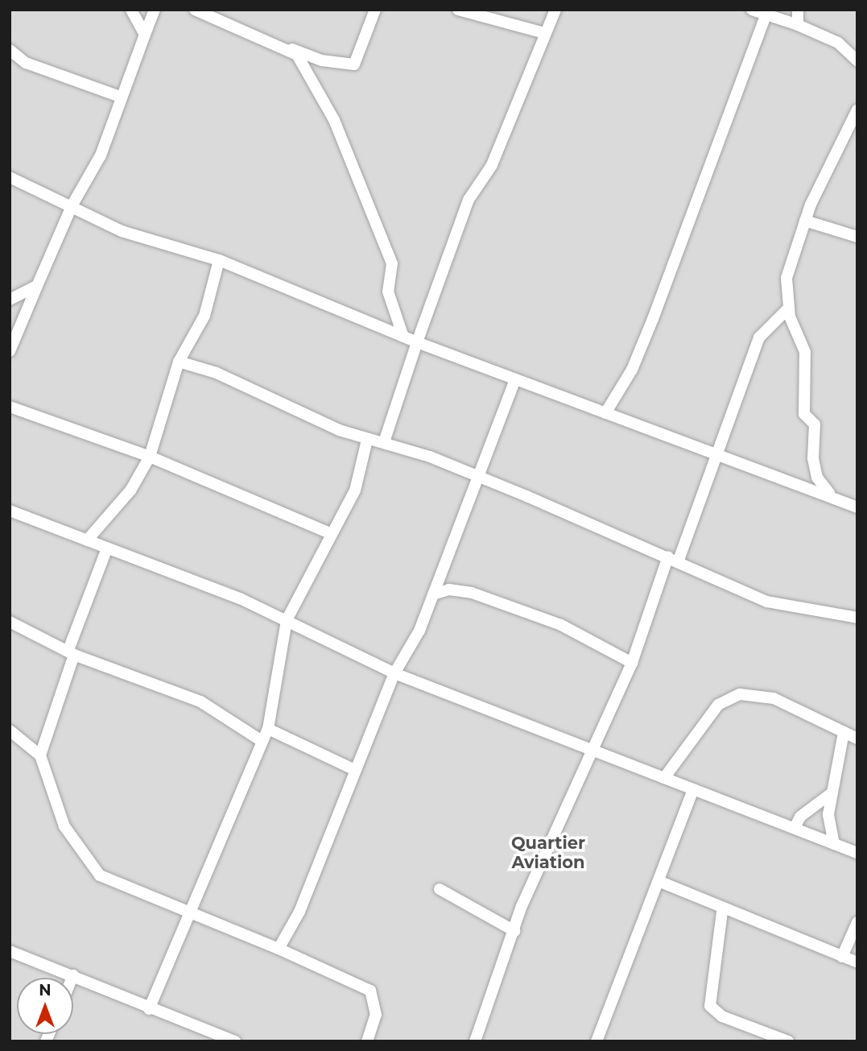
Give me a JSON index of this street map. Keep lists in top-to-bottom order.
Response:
{
  "districts": ["Quartier Aviation"],
  "north": "top"
}
